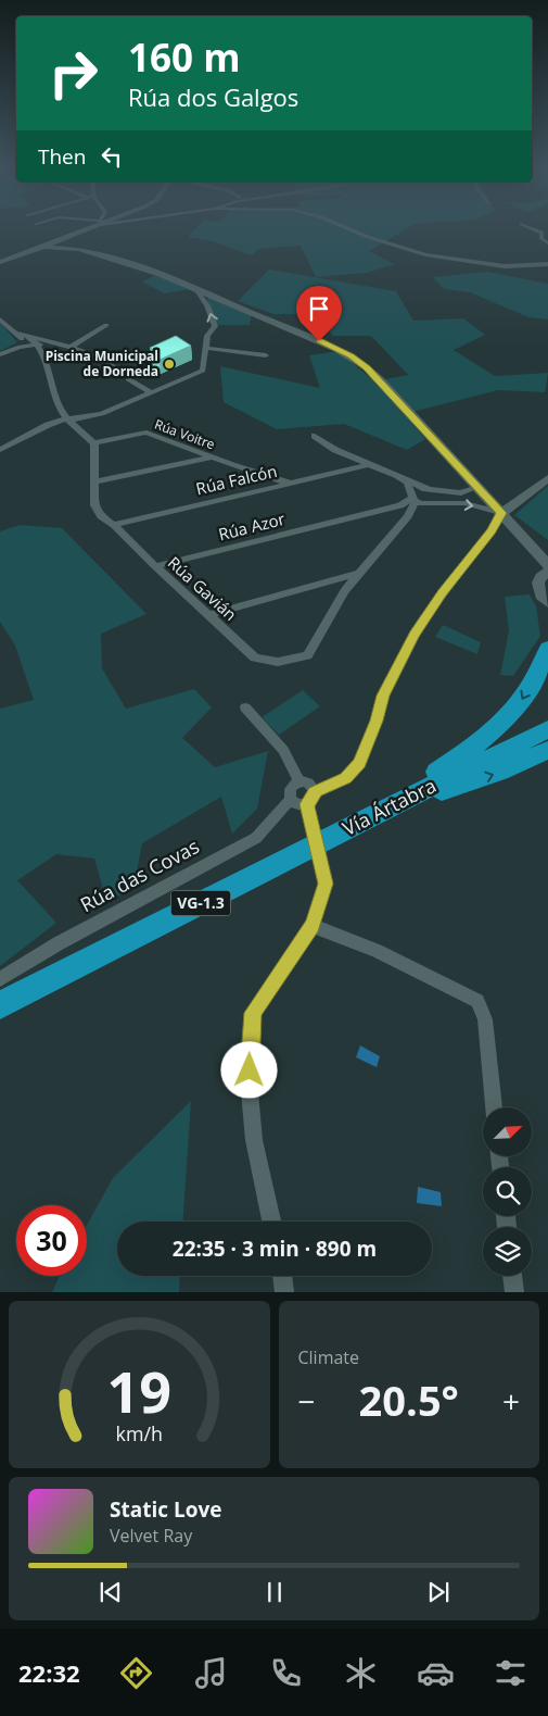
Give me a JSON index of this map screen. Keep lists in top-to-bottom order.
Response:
{
  "streets": {
    "highway": ["Vía Ártabra", "VG-1.3"],
    "street": [
      "Rúa Voitre",
      "Rúa Falcón",
      "Rúa Azor",
      "Rúa Gavián",
      "Rúa das Covas"
    ]
  },
  "crossings": [
    ["Rúa Voitre", "Rúa Falcón"],
    ["Rúa Voitre", "Rúa Gavián"],
    ["Rúa Falcón", "Rúa Gavián"],
    ["Rúa Azor", "Rúa Gavián"]
  ],
  "places": ["Piscina Municipal de Dorneda"],
  "north": "top right",
  "page": {
    "turn": ["160 m", "Rúa dos Galgos"],
    "then": "Then",
    "limit": "30",
    "trip": "22:35 · 3 min · 890 m",
    "tile": "Climate",
    "heat": ["−", "20.5°", "+"],
    "song": ["Static Love", "Velvet Ray"],
    "tabs": "22:32",
    "gauge": ["19", "km/h"]
  }
}
